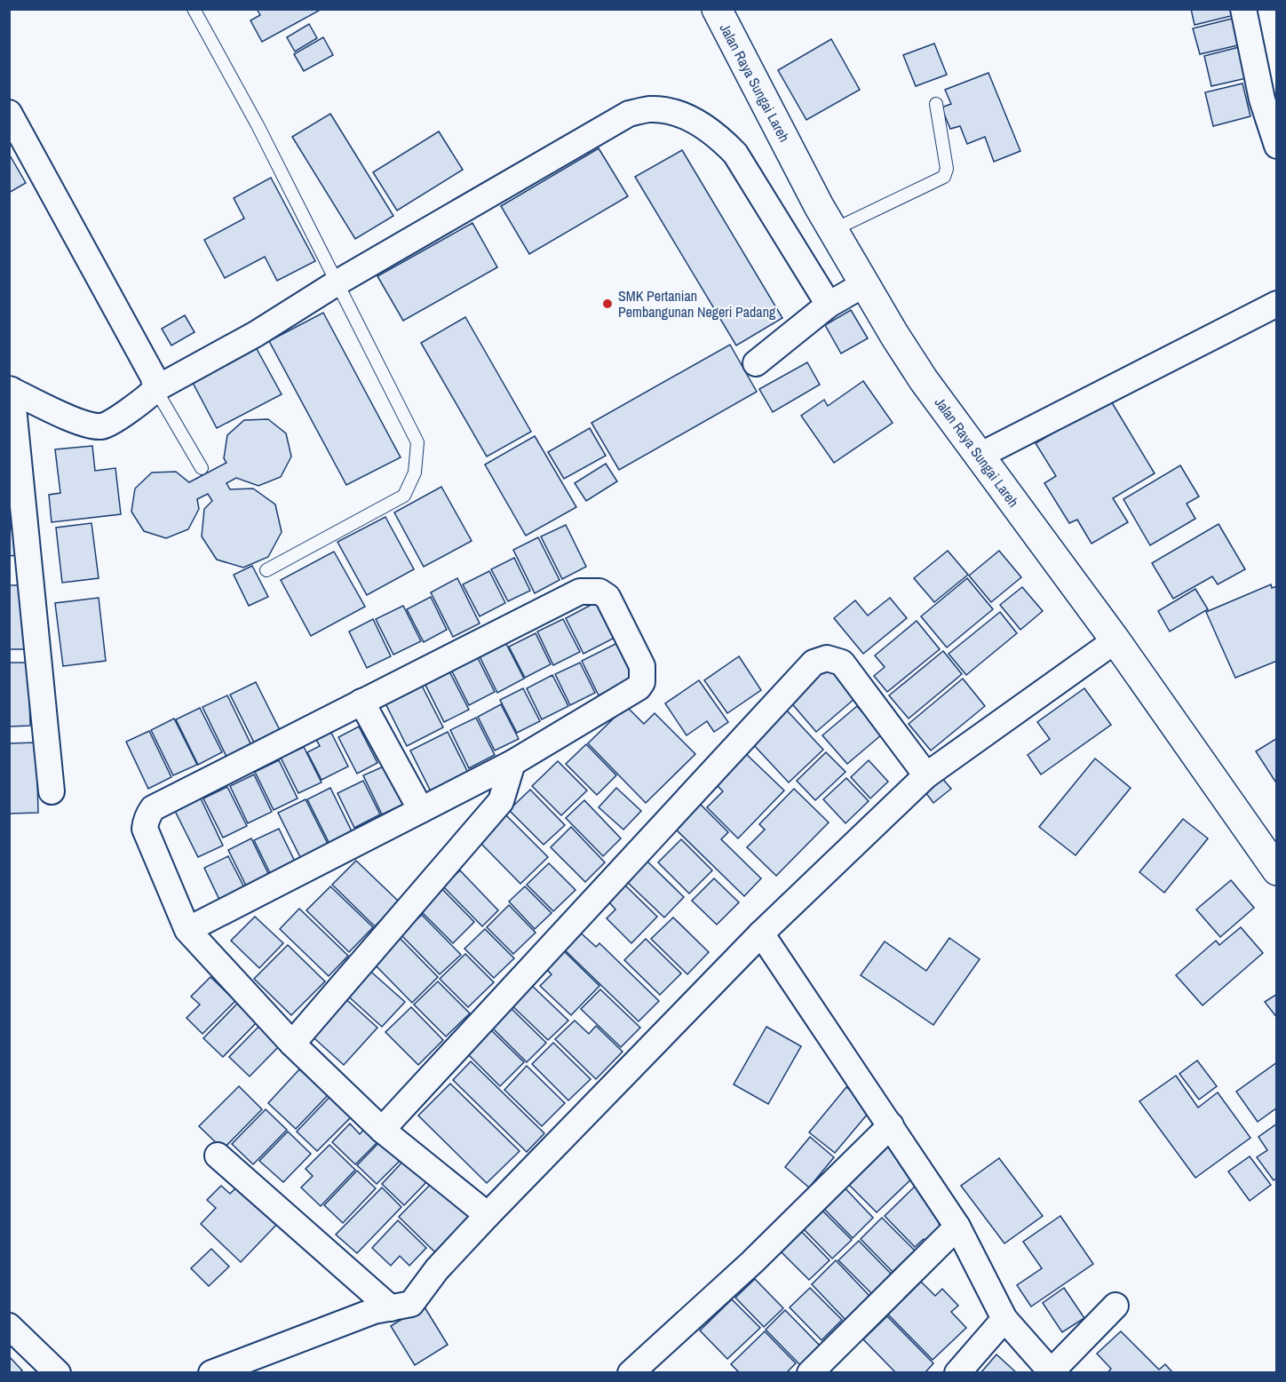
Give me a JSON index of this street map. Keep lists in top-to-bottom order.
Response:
{
  "streets": {
    "street": ["Jalan Raya Sungai Lareh"]
  },
  "places": ["SMK Pertanian Pembangunan Negeri Padang"]
}
